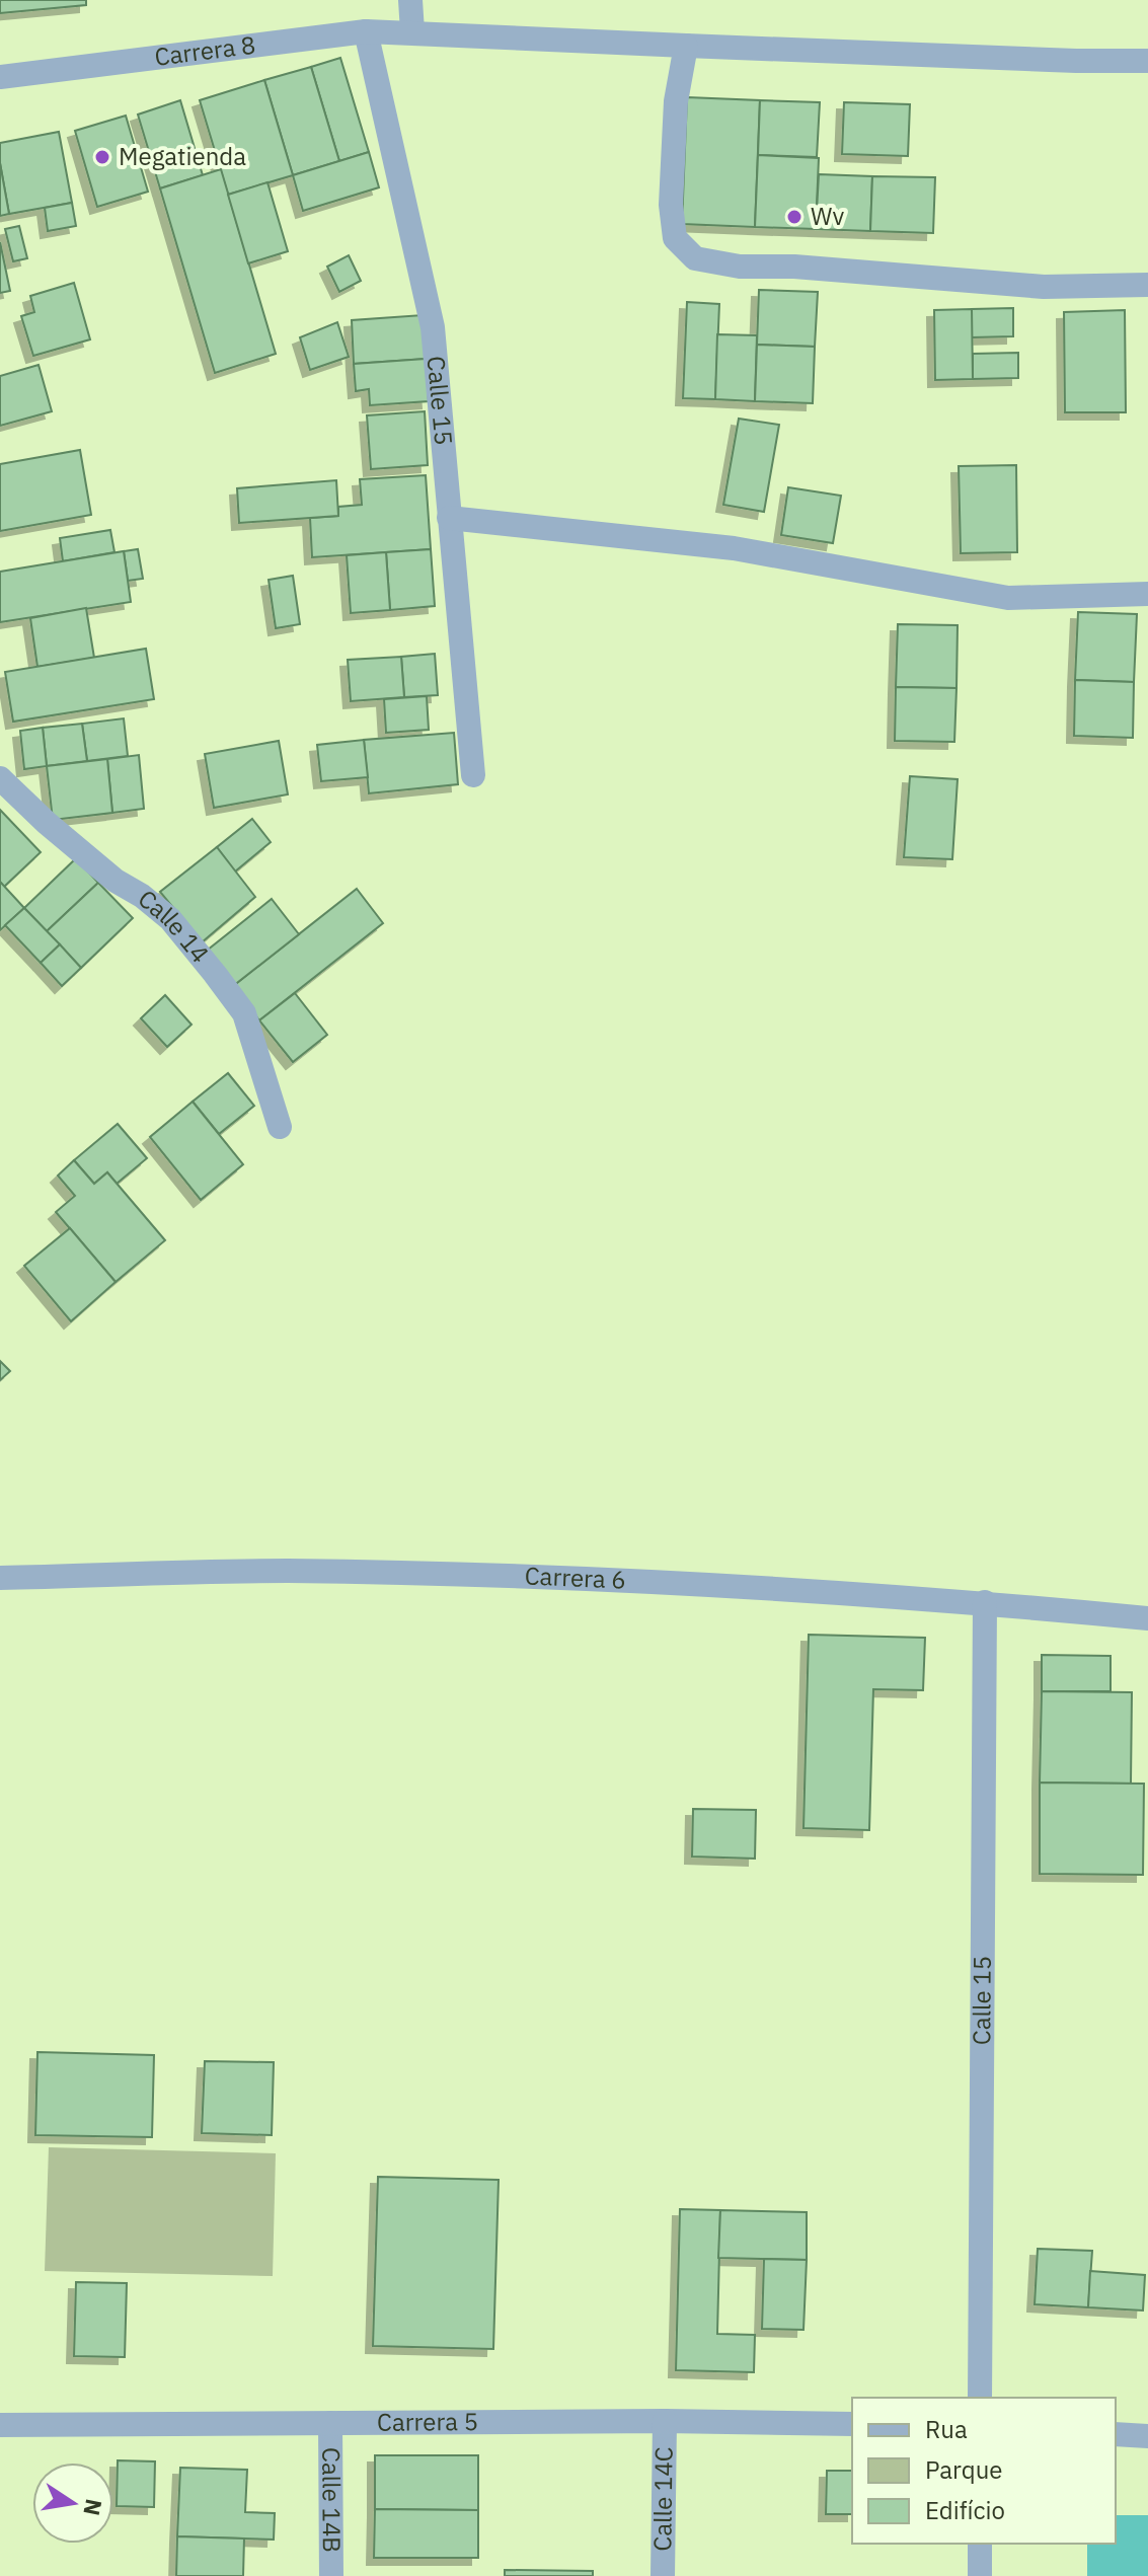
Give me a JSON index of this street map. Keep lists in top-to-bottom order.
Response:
{
  "streets": {
    "street": [
      "Carrera 8",
      "Calle 15",
      "Calle 14",
      "Carrera 6",
      "Carrera 5",
      "Calle 14B",
      "Calle 14C"
    ]
  },
  "crossings": [
    ["Carrera 8", "Calle 15"],
    ["Calle 15", "Carrera 6"],
    ["Carrera 5", "Calle 14B"],
    ["Carrera 5", "Calle 14C"]
  ],
  "places": ["Megatienda", "Wv"],
  "legend": ["Rua", "Parque", "Edifício"],
  "north": "right"
}
